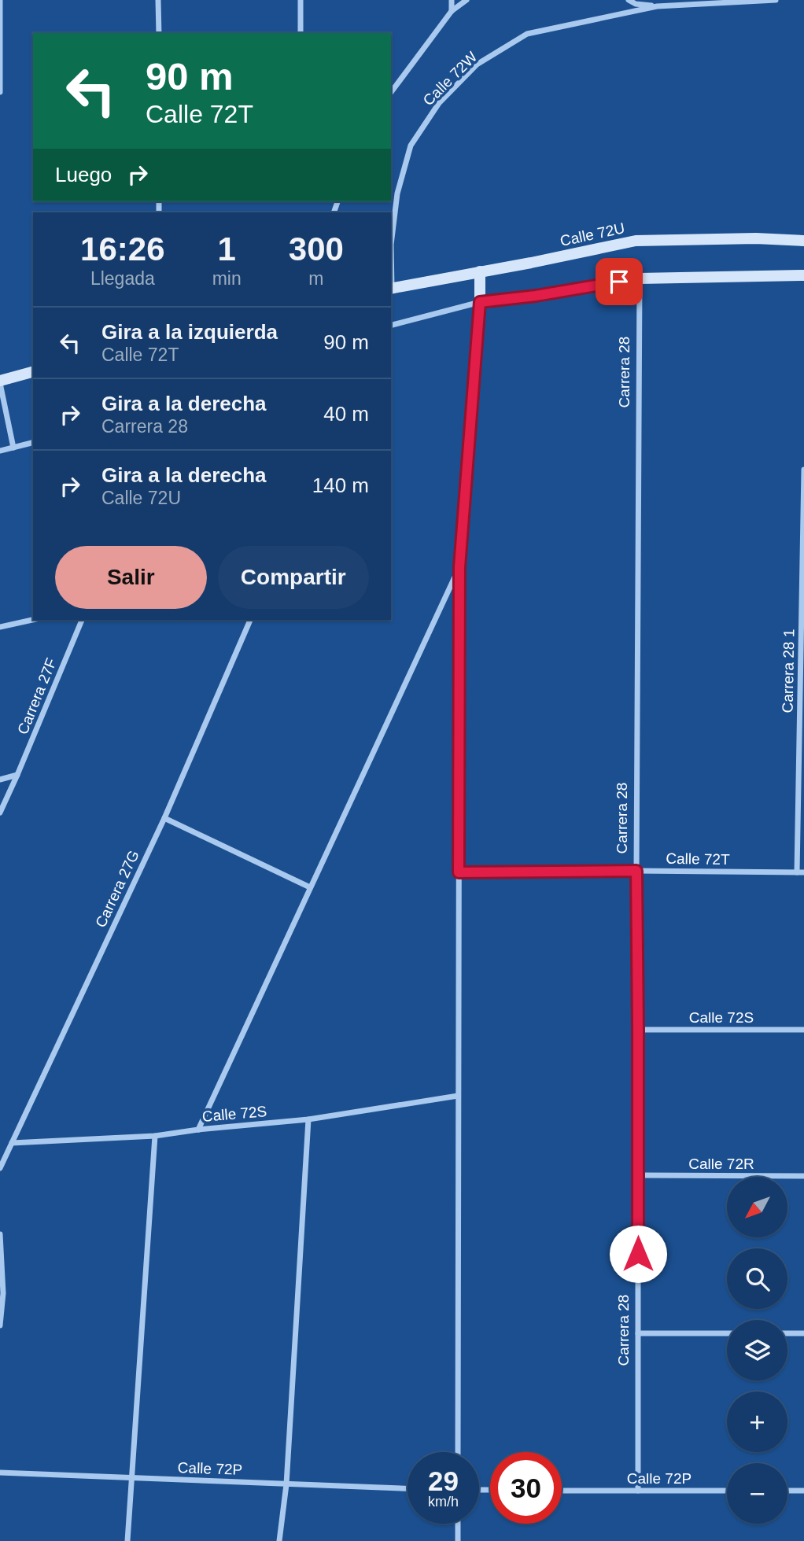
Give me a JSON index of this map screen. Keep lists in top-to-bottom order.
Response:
{
  "streets": {
    "street": [
      "Calle 72W",
      "Calle 72U",
      "Carrera 28",
      "Carrera 28 1",
      "Carrera 27F",
      "Calle 72T",
      "Carrera 27G",
      "Calle 72S",
      "Calle 72R",
      "Calle 72P"
    ]
  },
  "crossings": [
    ["Calle 72W", "Calle 72U"],
    ["Carrera 28", "Calle 72T"],
    ["Carrera 28", "Calle 72S"],
    ["Carrera 28", "Calle 72R"],
    ["Carrera 28", "Calle 72P"],
    ["Carrera 28 1", "Calle 72T"],
    ["Carrera 27G", "Calle 72S"]
  ],
  "north": "bottom left",
  "page": {
    "turn": ["90 m", "Calle 72T"],
    "then": "Luego",
    "eta": [
      "16:26",
      "Llegada",
      "1",
      "min",
      "300",
      "m"
    ],
    "list": [
      {
        "name": "Gira a la izquierda",
        "note": "Calle 72T",
        "value": "90 m"
      },
      {
        "name": "Gira a la derecha",
        "note": "Carrera 28",
        "value": "40 m"
      },
      {
        "name": "Gira a la derecha",
        "note": "Calle 72U",
        "value": "140 m"
      }
    ],
    "buttons": ["Salir", "Compartir"],
    "map_buttons": ["+", "−"],
    "speed": "29 km/h",
    "limit": "30"
  }
}
